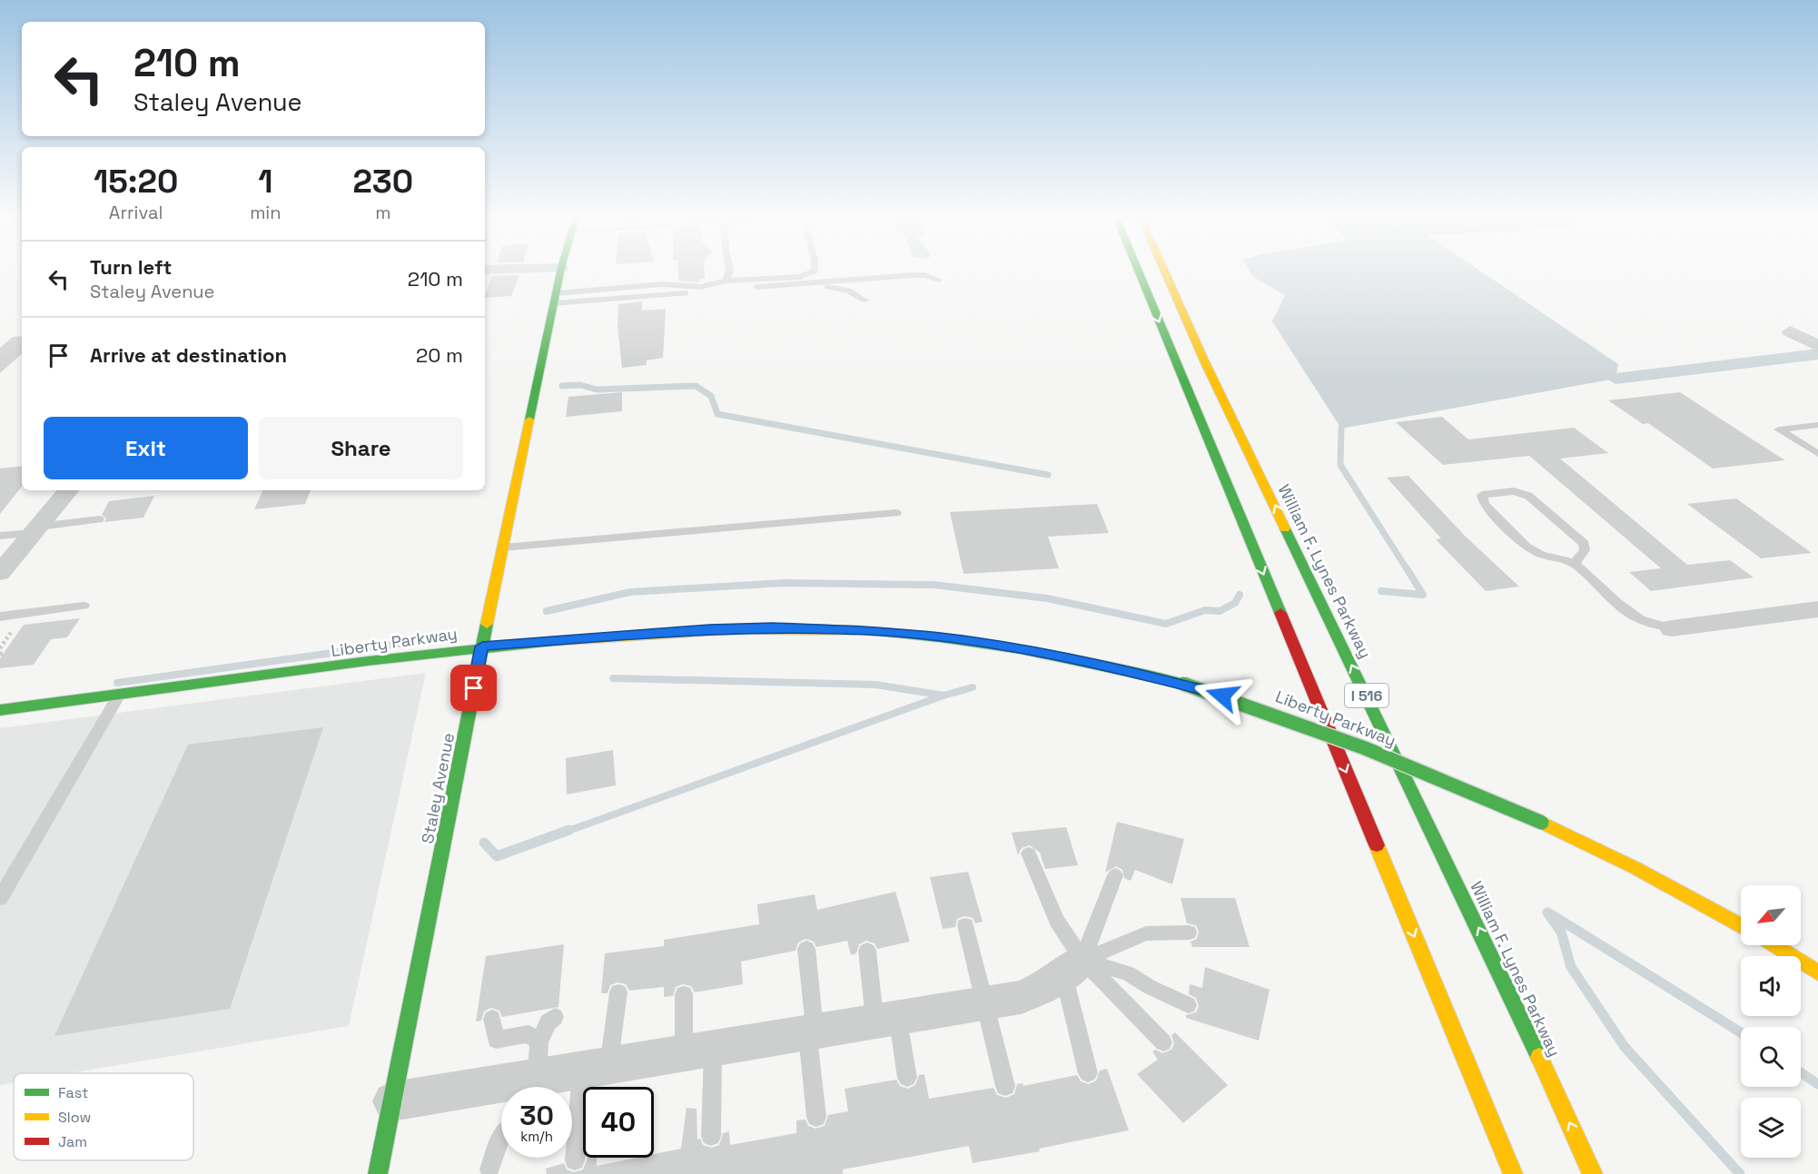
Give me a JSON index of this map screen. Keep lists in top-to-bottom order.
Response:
{
  "streets": {
    "main road": [
      "William F. Lynes Parkway",
      "Liberty Parkway",
      "I 516",
      "Staley Avenue"
    ]
  },
  "crossings": [
    ["Liberty Parkway", "Staley Avenue"]
  ],
  "legend": ["Fast", "Slow", "Jam"],
  "north": "bottom left",
  "page": {
    "turn": ["210 m", "Staley Avenue"],
    "eta": [
      "15:20",
      "Arrival",
      "1",
      "min",
      "230",
      "m"
    ],
    "list": [
      {
        "name": "Turn left",
        "note": "Staley Avenue",
        "value": "210 m"
      },
      {
        "name": "Arrive at destination",
        "value": "20 m"
      }
    ],
    "buttons": ["Exit", "Share"],
    "speed": "30 km/h",
    "limit": "40"
  }
}
